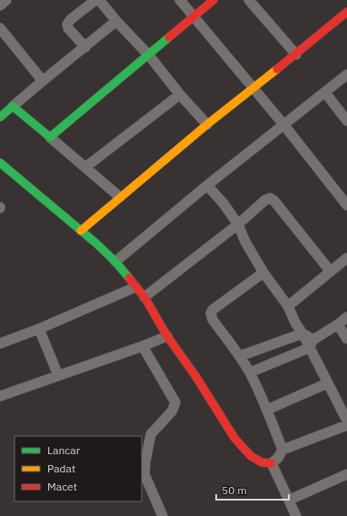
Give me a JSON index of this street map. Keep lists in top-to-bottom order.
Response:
{
  "legend": ["Lancar", "Padat", "Macet"],
  "scale_bar": "50 m"
}
